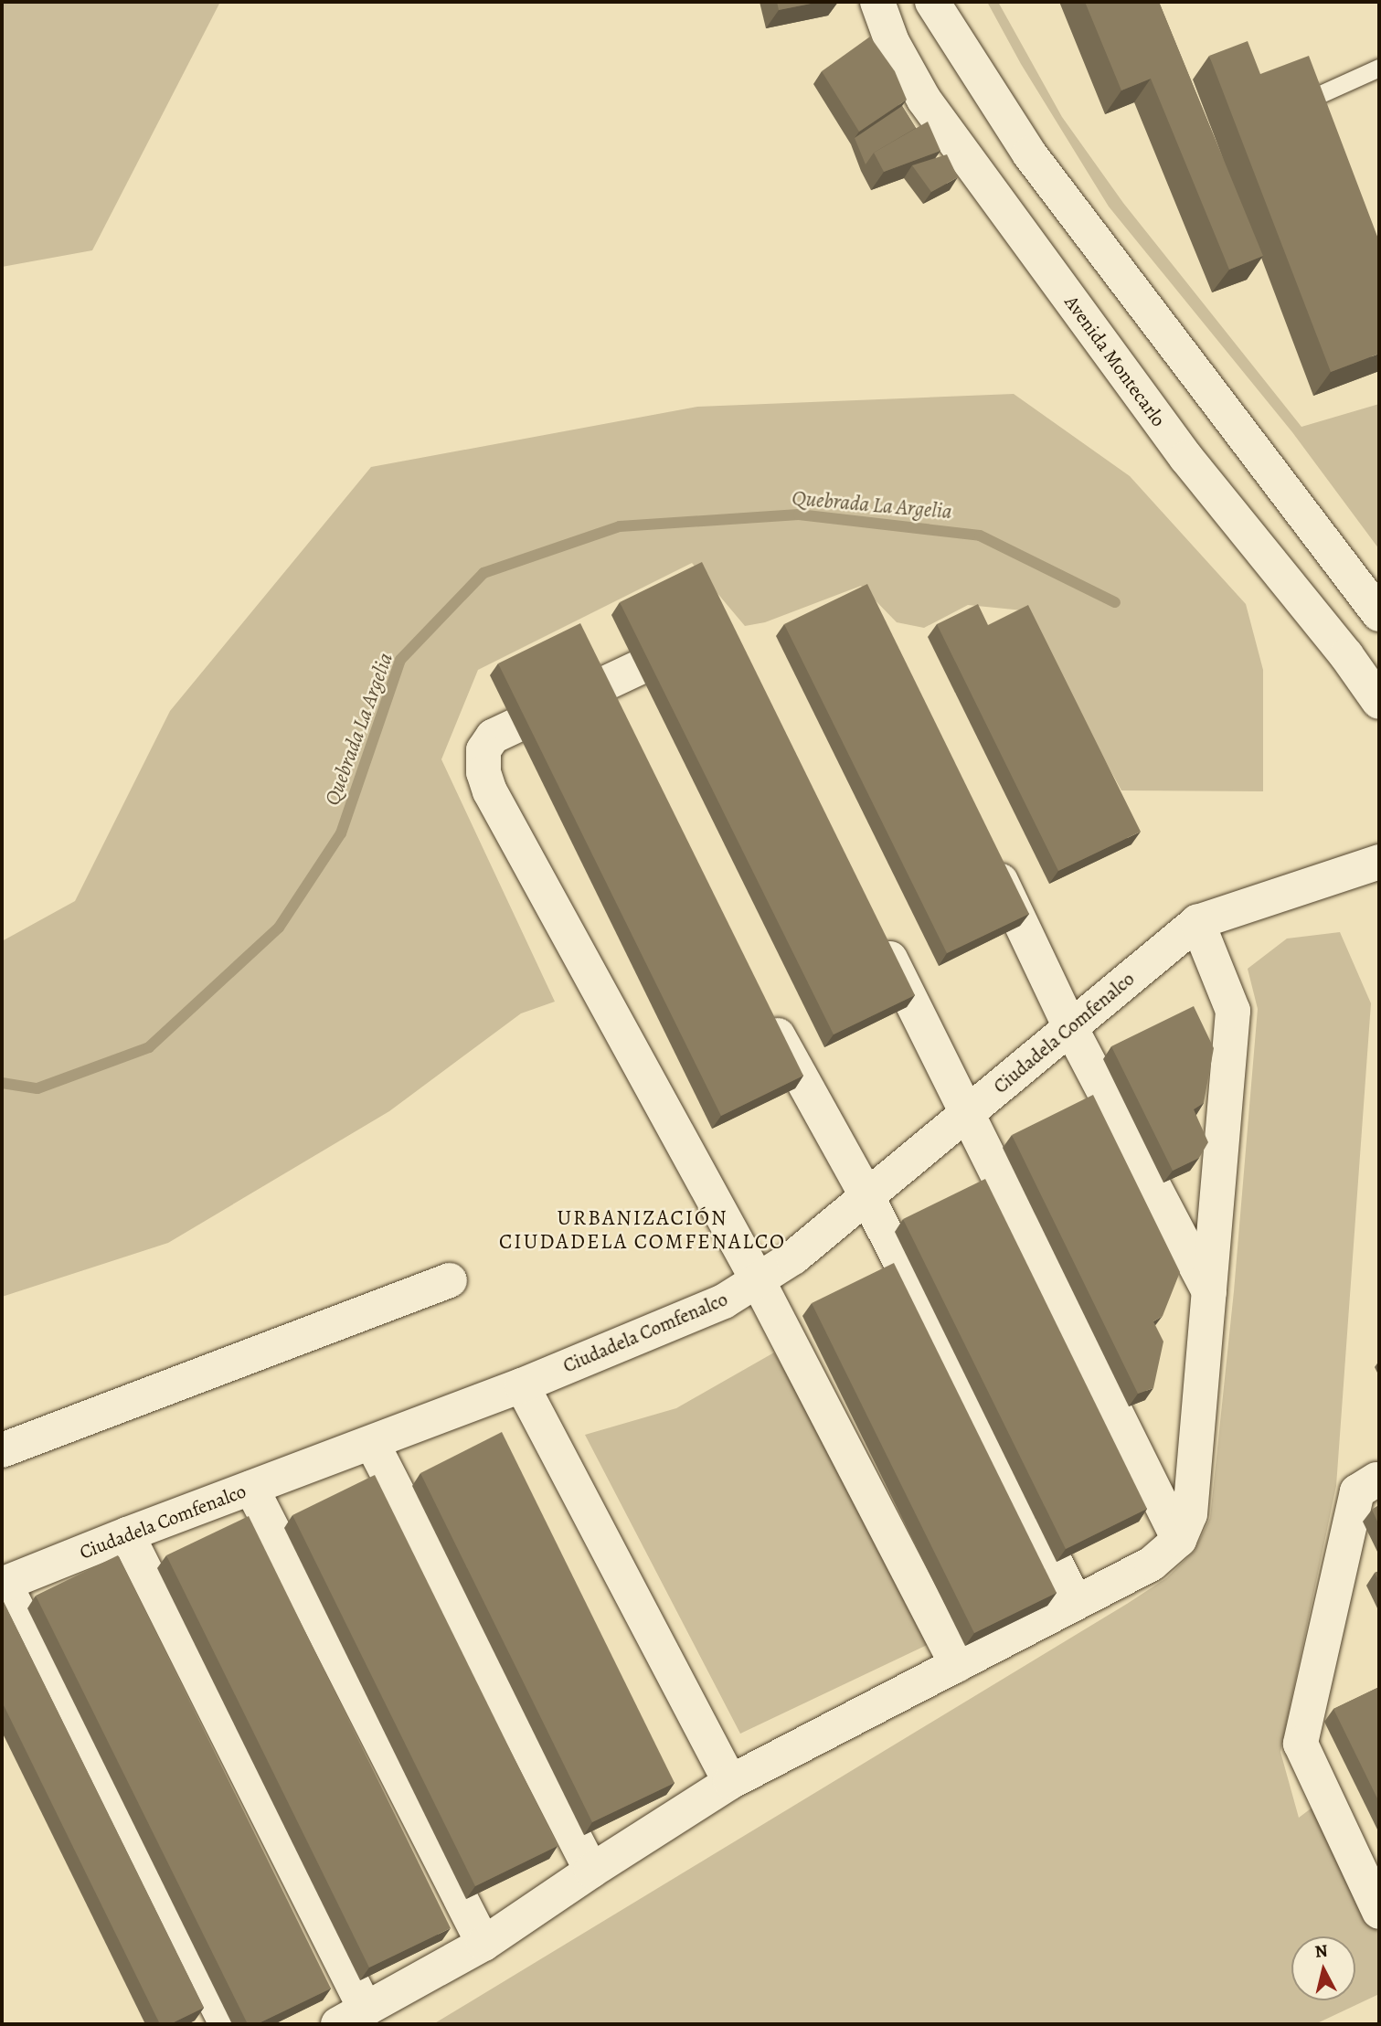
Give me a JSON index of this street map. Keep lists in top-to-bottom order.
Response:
{
  "streets": {
    "street": ["Avenida Montecarlo", "Ciudadela Comfenalco"]
  },
  "districts": ["URBANIZACIÓN CIUDADELA COMFENALCO"],
  "water": ["Quebrada La Argelia"],
  "north": "top"
}
